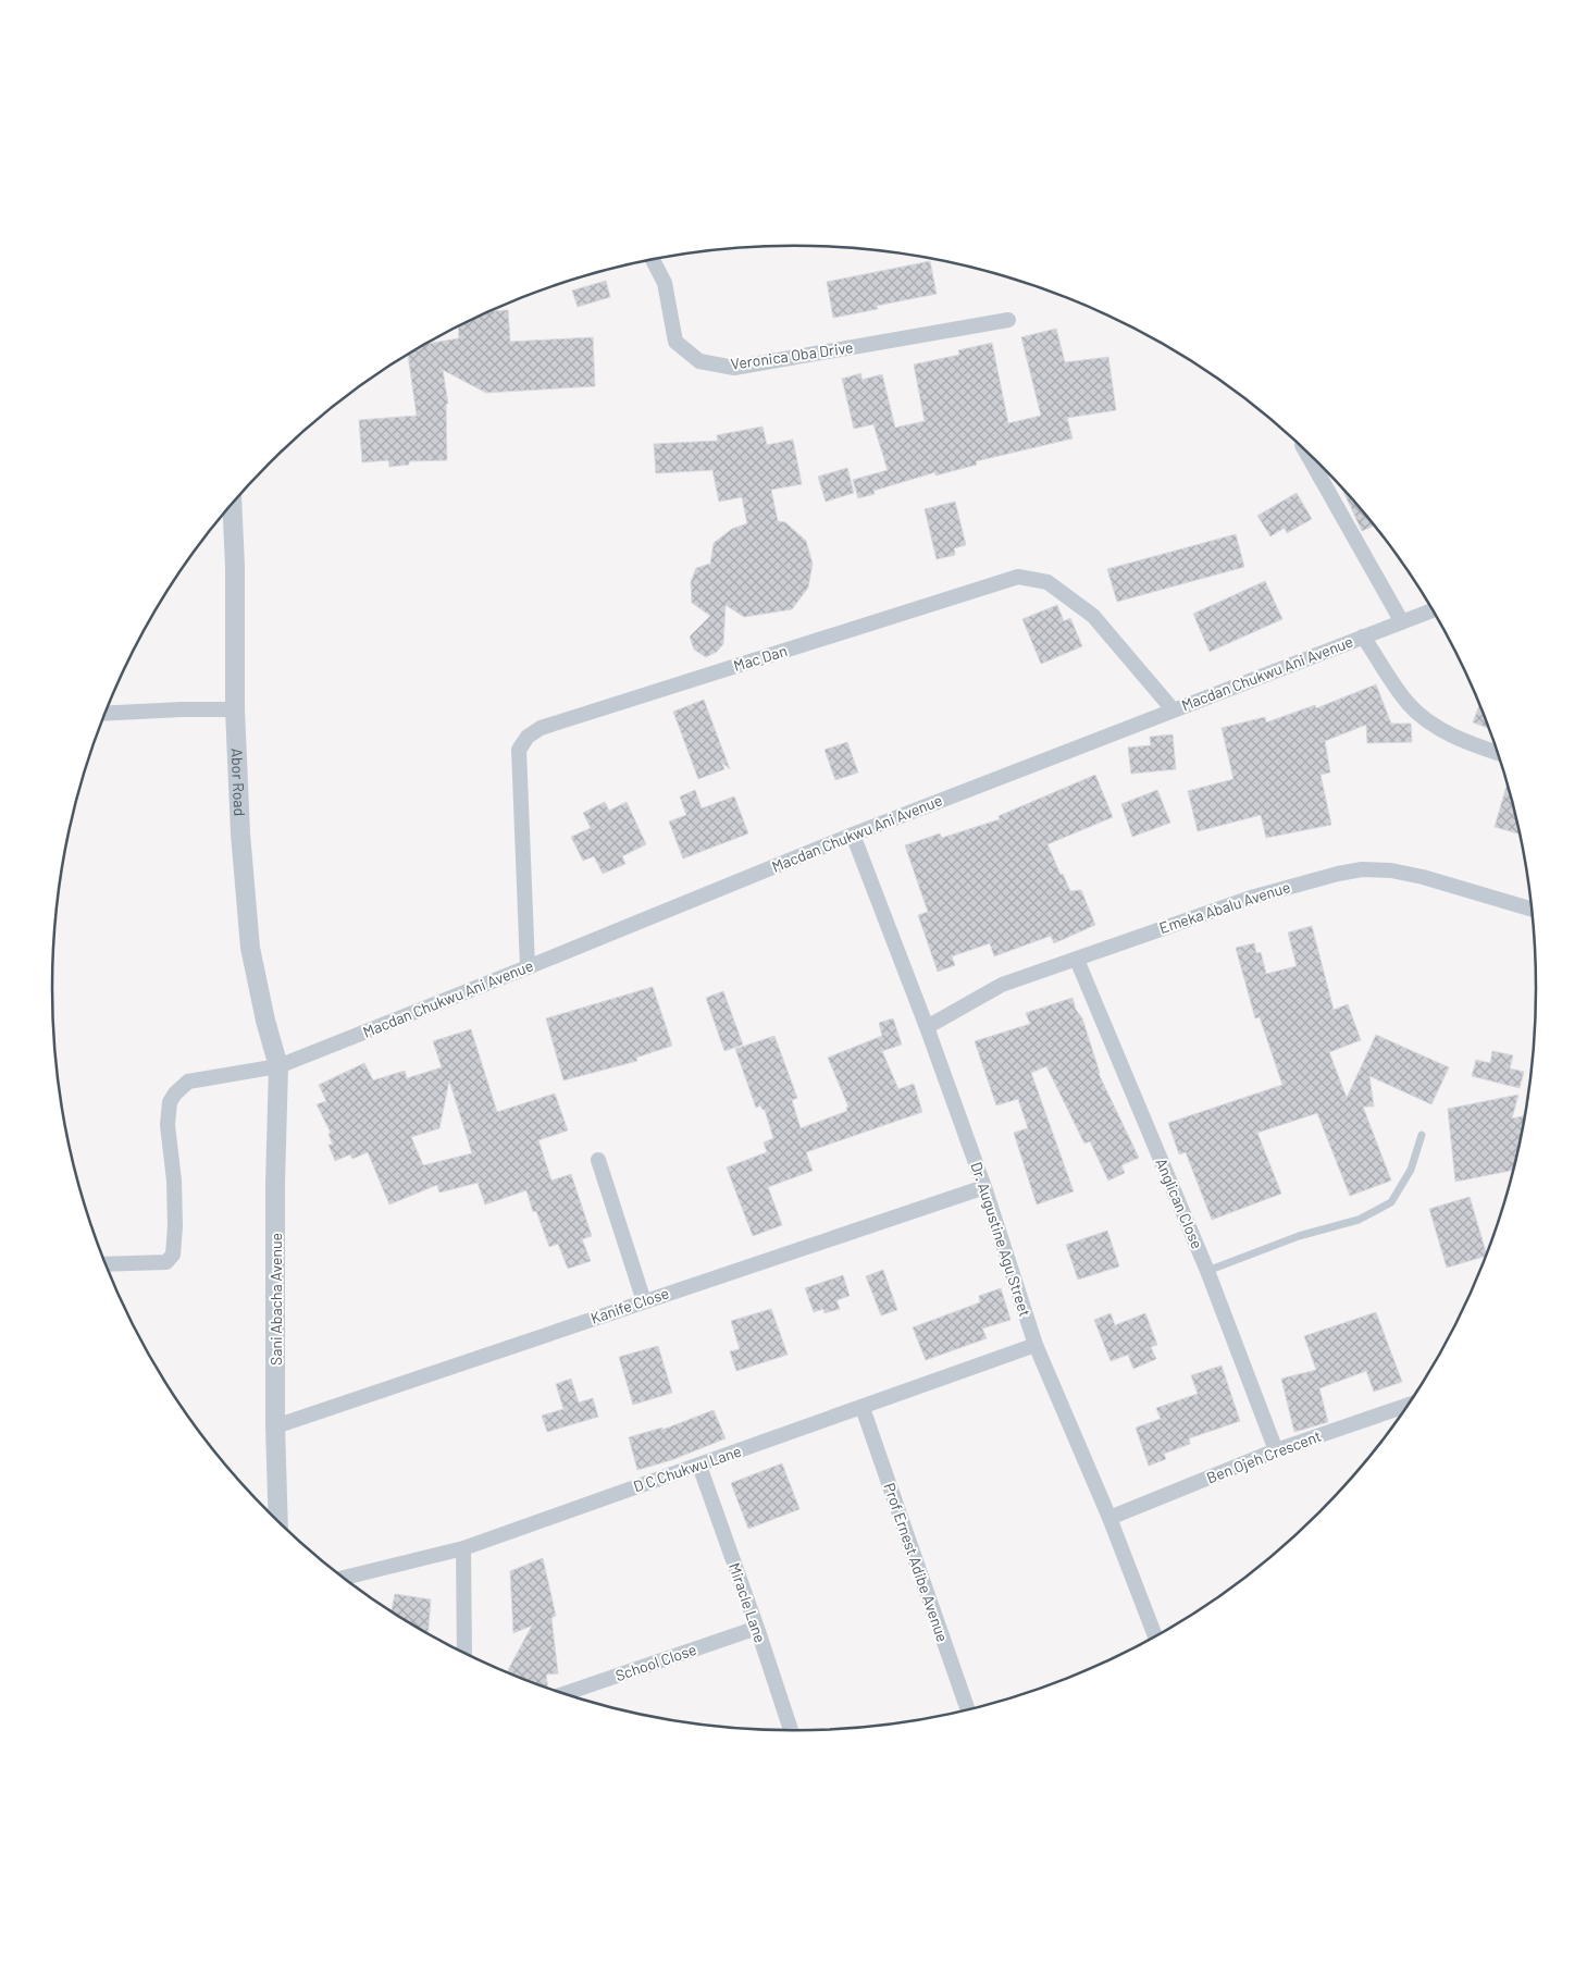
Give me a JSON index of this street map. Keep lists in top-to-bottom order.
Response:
{
  "streets": {
    "street": [
      "Veronica Oba Drive",
      "Mac Dan",
      "Macdan Chukwu Ani Avenue",
      "Abor Road",
      "Emeka Abalu Avenue",
      "Anglican Close",
      "Dr. Augustine Agu Street",
      "Sani Abacha Avenue",
      "Kanife Close",
      "Ben Ojeh Crescent",
      "D C Chukwu Lane",
      "Prof Ernest Adibe Avenue",
      "Miracle Lane",
      "School Close"
    ]
  },
  "crossings": [
    ["Mac Dan", "Macdan Chukwu Ani Avenue"],
    ["Macdan Chukwu Ani Avenue", "Abor Road"],
    ["Macdan Chukwu Ani Avenue", "Dr. Augustine Agu Street"],
    ["Macdan Chukwu Ani Avenue", "Sani Abacha Avenue"],
    ["Abor Road", "Sani Abacha Avenue"],
    ["Emeka Abalu Avenue", "Anglican Close"],
    ["Emeka Abalu Avenue", "Dr. Augustine Agu Street"],
    ["Anglican Close", "Ben Ojeh Crescent"],
    ["Dr. Augustine Agu Street", "Kanife Close"],
    ["Dr. Augustine Agu Street", "Ben Ojeh Crescent"],
    ["Dr. Augustine Agu Street", "D C Chukwu Lane"],
    ["Sani Abacha Avenue", "Kanife Close"],
    ["D C Chukwu Lane", "Prof Ernest Adibe Avenue"],
    ["D C Chukwu Lane", "Miracle Lane"],
    ["Miracle Lane", "School Close"]
  ]
}
